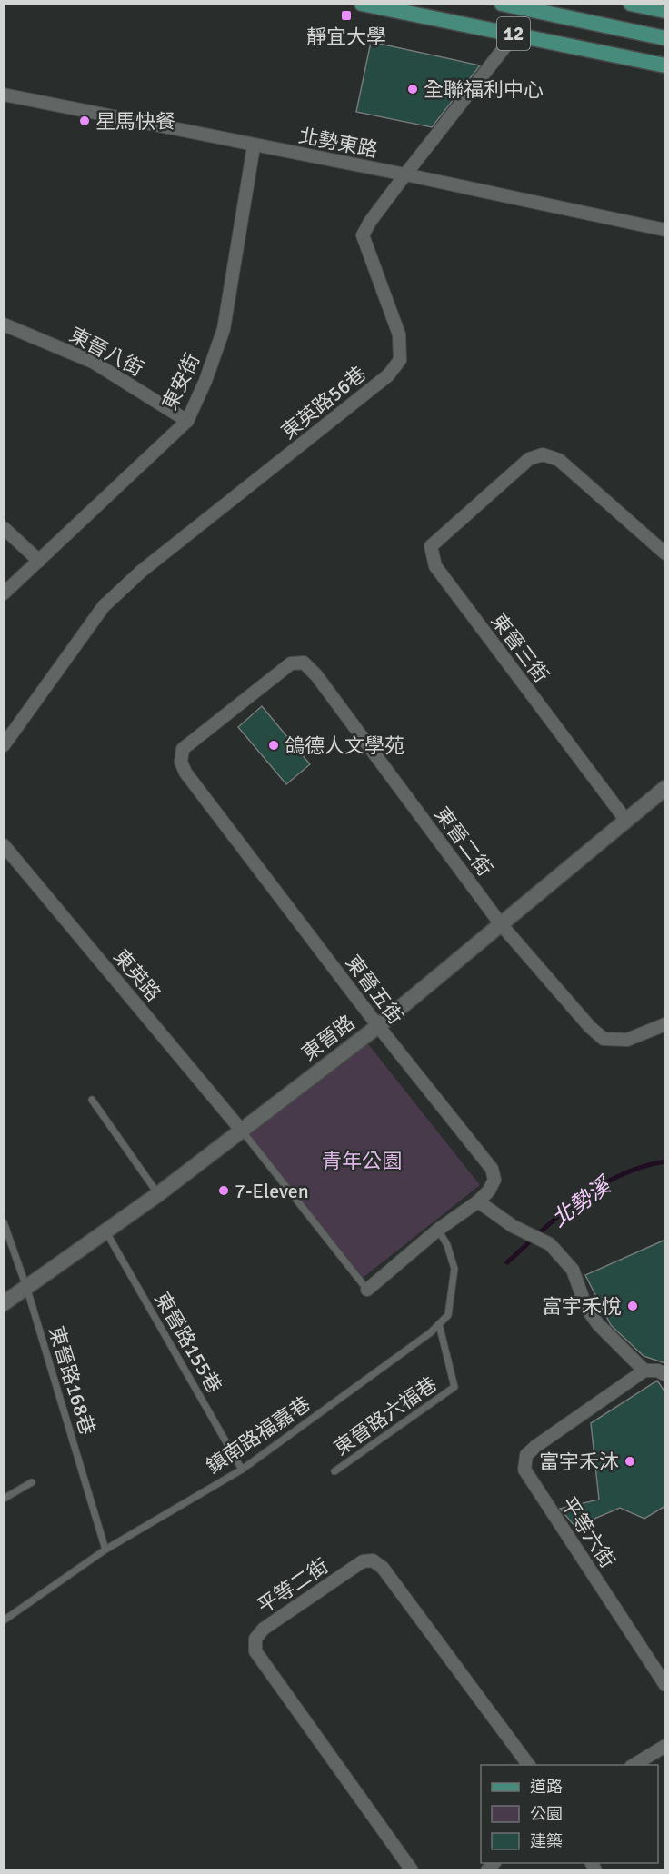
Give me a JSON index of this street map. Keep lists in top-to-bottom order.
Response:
{
  "streets": {
    "main road": ["12"],
    "street": [
      "北勢東路",
      "東晉八街",
      "東安街",
      "東英路56巷",
      "東晉三街",
      "東晉二街",
      "東英路",
      "東晉五街",
      "東晉路",
      "平等六街",
      "平等二街"
    ],
    "lane": [
      "東晉路155巷",
      "東晉路168巷",
      "東晉路六福巷",
      "鎮南路福嘉巷"
    ]
  },
  "crossings": [
    ["12", "東英路56巷"],
    ["北勢東路", "東安街"],
    ["北勢東路", "東英路56巷"],
    ["東晉八街", "東安街"],
    ["東晉三街", "東晉路"],
    ["東晉二街", "東晉五街"],
    ["東晉二街", "東晉路"],
    ["東英路", "東晉路"],
    ["東晉五街", "東晉路"],
    ["東晉五街", "鎮南路福嘉巷"],
    ["東晉路", "東晉路155巷"],
    ["東晉路", "東晉路168巷"],
    ["東晉路155巷", "鎮南路福嘉巷"],
    ["東晉路168巷", "鎮南路福嘉巷"],
    ["東晉路六福巷", "鎮南路福嘉巷"]
  ],
  "water": ["北勢溪"],
  "parks": ["青年公園"],
  "places": {
    "transit": ["靜宜大學"],
    "other": [
      "全聯福利中心",
      "星馬快餐",
      "鴿德人文學苑",
      "7-Eleven",
      "富宇禾悅",
      "富宇禾沐"
    ]
  },
  "legend": ["道路", "公園", "建築"]
}
